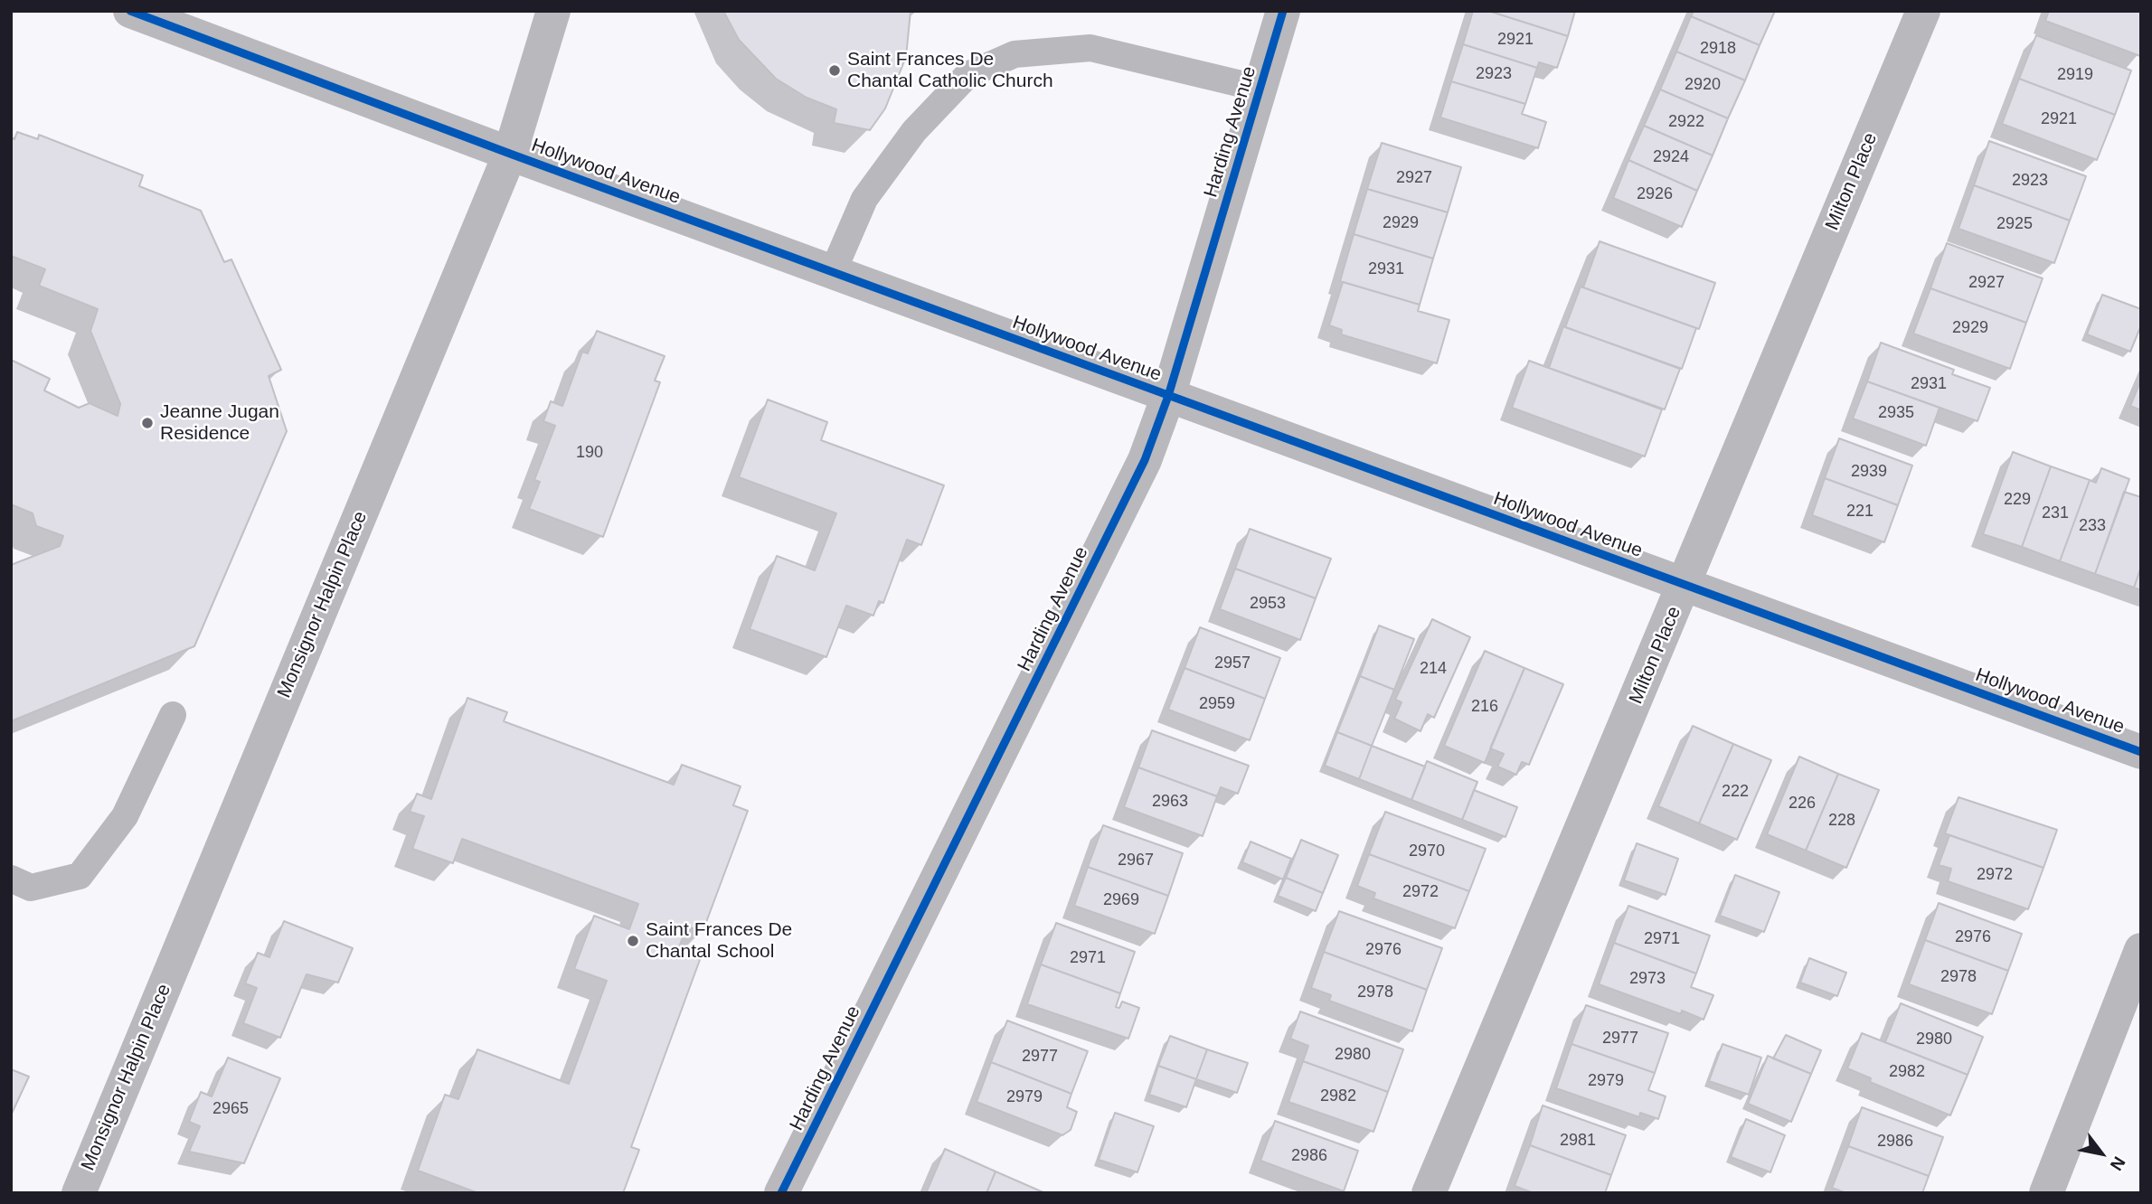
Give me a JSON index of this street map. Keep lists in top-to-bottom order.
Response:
{
  "streets": {
    "street": [
      "Harding Avenue",
      "Hollywood Avenue",
      "Milton Place",
      "Monsignor Halpin Place"
    ]
  },
  "crossings": [
    ["Harding Avenue", "Hollywood Avenue"],
    ["Hollywood Avenue", "Milton Place"],
    ["Hollywood Avenue", "Monsignor Halpin Place"]
  ],
  "places": ["Saint Frances De Chantal Catholic Church", "Jeanne Jugan Residence", "Saint Frances De Chantal School"],
  "house_numbers": [
    "2921",
    "2918",
    "2923",
    "2919",
    "2920",
    "2921",
    "2922",
    "2924",
    "2927",
    "2923",
    "2926",
    "2929",
    "2925",
    "2931",
    "2927",
    "2929",
    "2931",
    "2935",
    "190",
    "2939",
    "229",
    "221",
    "231",
    "233",
    "2953",
    "2957",
    "214",
    "2959",
    "216",
    "222",
    "2963",
    "226",
    "228",
    "2970",
    "2967",
    "2972",
    "2972",
    "2969",
    "2976",
    "2971",
    "2976",
    "2971",
    "2978",
    "2973",
    "2978",
    "2977",
    "2980",
    "2980",
    "2977",
    "2982",
    "2979",
    "2982",
    "2979",
    "2965",
    "2981",
    "2986",
    "2986"
  ],
  "north": "bottom right"
}
